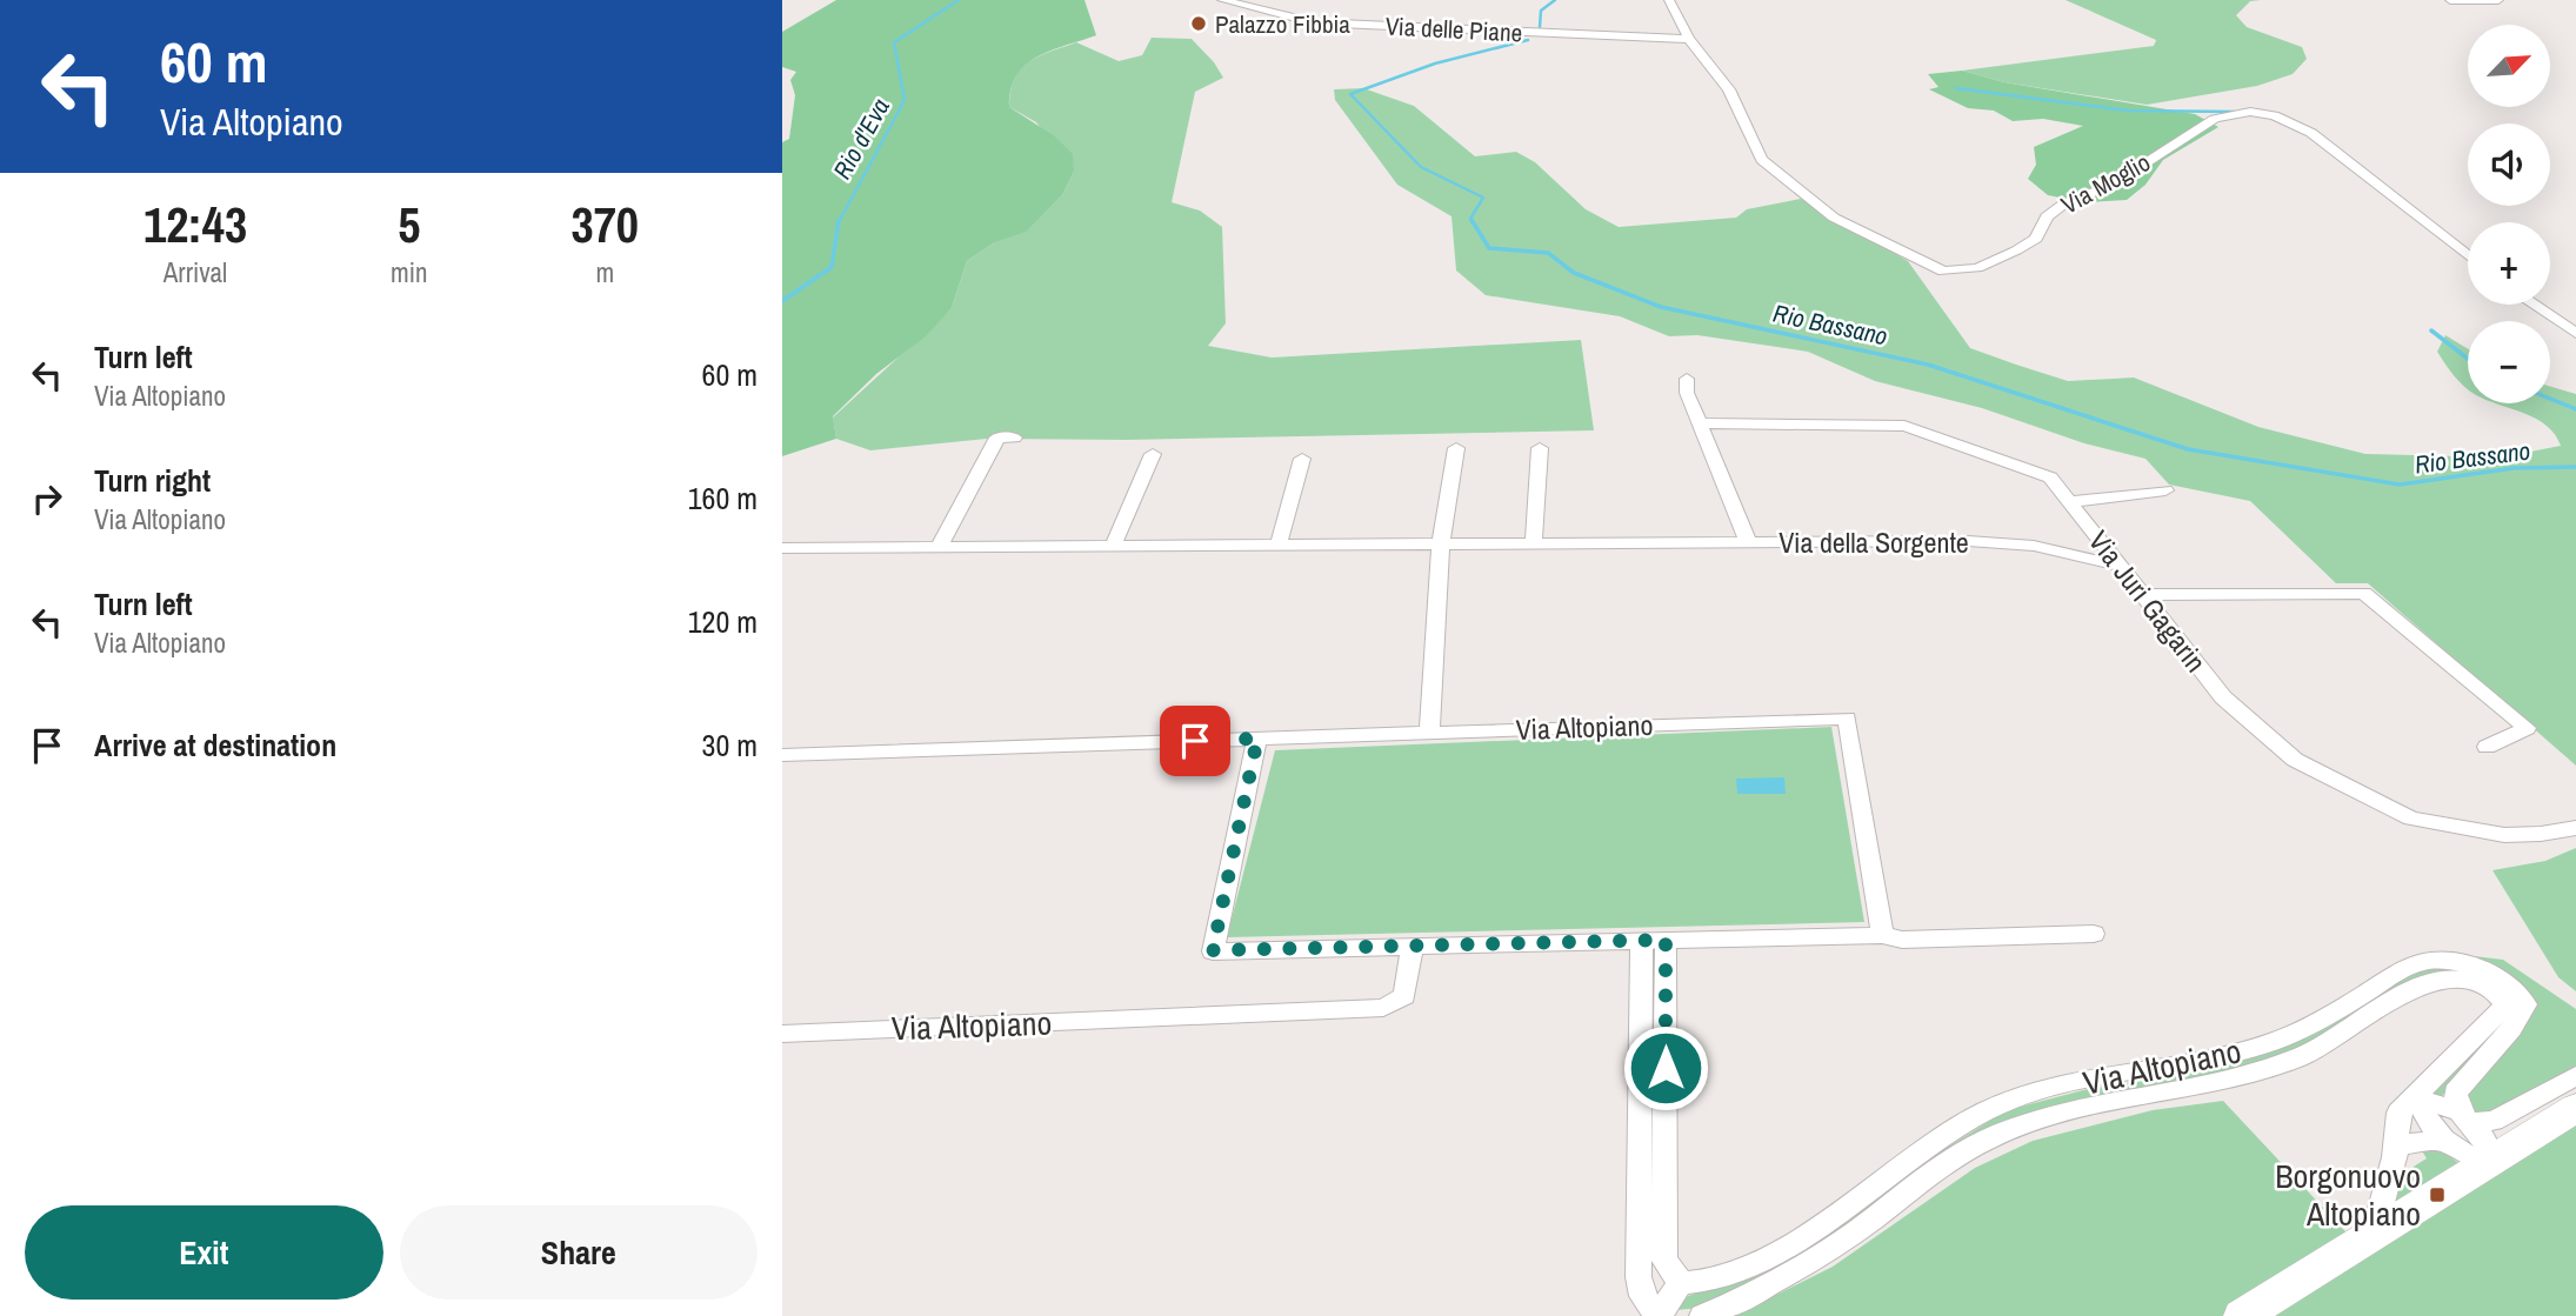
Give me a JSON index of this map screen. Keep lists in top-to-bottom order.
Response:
{
  "streets": {
    "street": [
      "Via delle Piane",
      "Via Moglio",
      "Via della Sorgente",
      "Via Juri Gagarin",
      "Via Altopiano"
    ]
  },
  "crossings": [
    ["Via delle Piane", "Via Moglio"],
    ["Via della Sorgente", "Via Juri Gagarin"]
  ],
  "water": ["Rio d'Eva", "Rio Bassano"],
  "places": {
    "other": ["Palazzo Fibbia"],
    "transit": ["Borgonuovo Altopiano"]
  },
  "north": "top right",
  "page": {
    "turn": ["60 m", "Via Altopiano"],
    "map_buttons": ["+", "−"],
    "eta": [
      "12:43",
      "Arrival",
      "5",
      "min",
      "370",
      "m"
    ],
    "list": [
      {
        "name": "Turn left",
        "note": "Via Altopiano",
        "value": "60 m"
      },
      {
        "name": "Turn right",
        "note": "Via Altopiano",
        "value": "160 m"
      },
      {
        "name": "Turn left",
        "note": "Via Altopiano",
        "value": "120 m"
      },
      {
        "name": "Arrive at destination",
        "value": "30 m"
      }
    ],
    "buttons": ["Exit", "Share"]
  }
}
